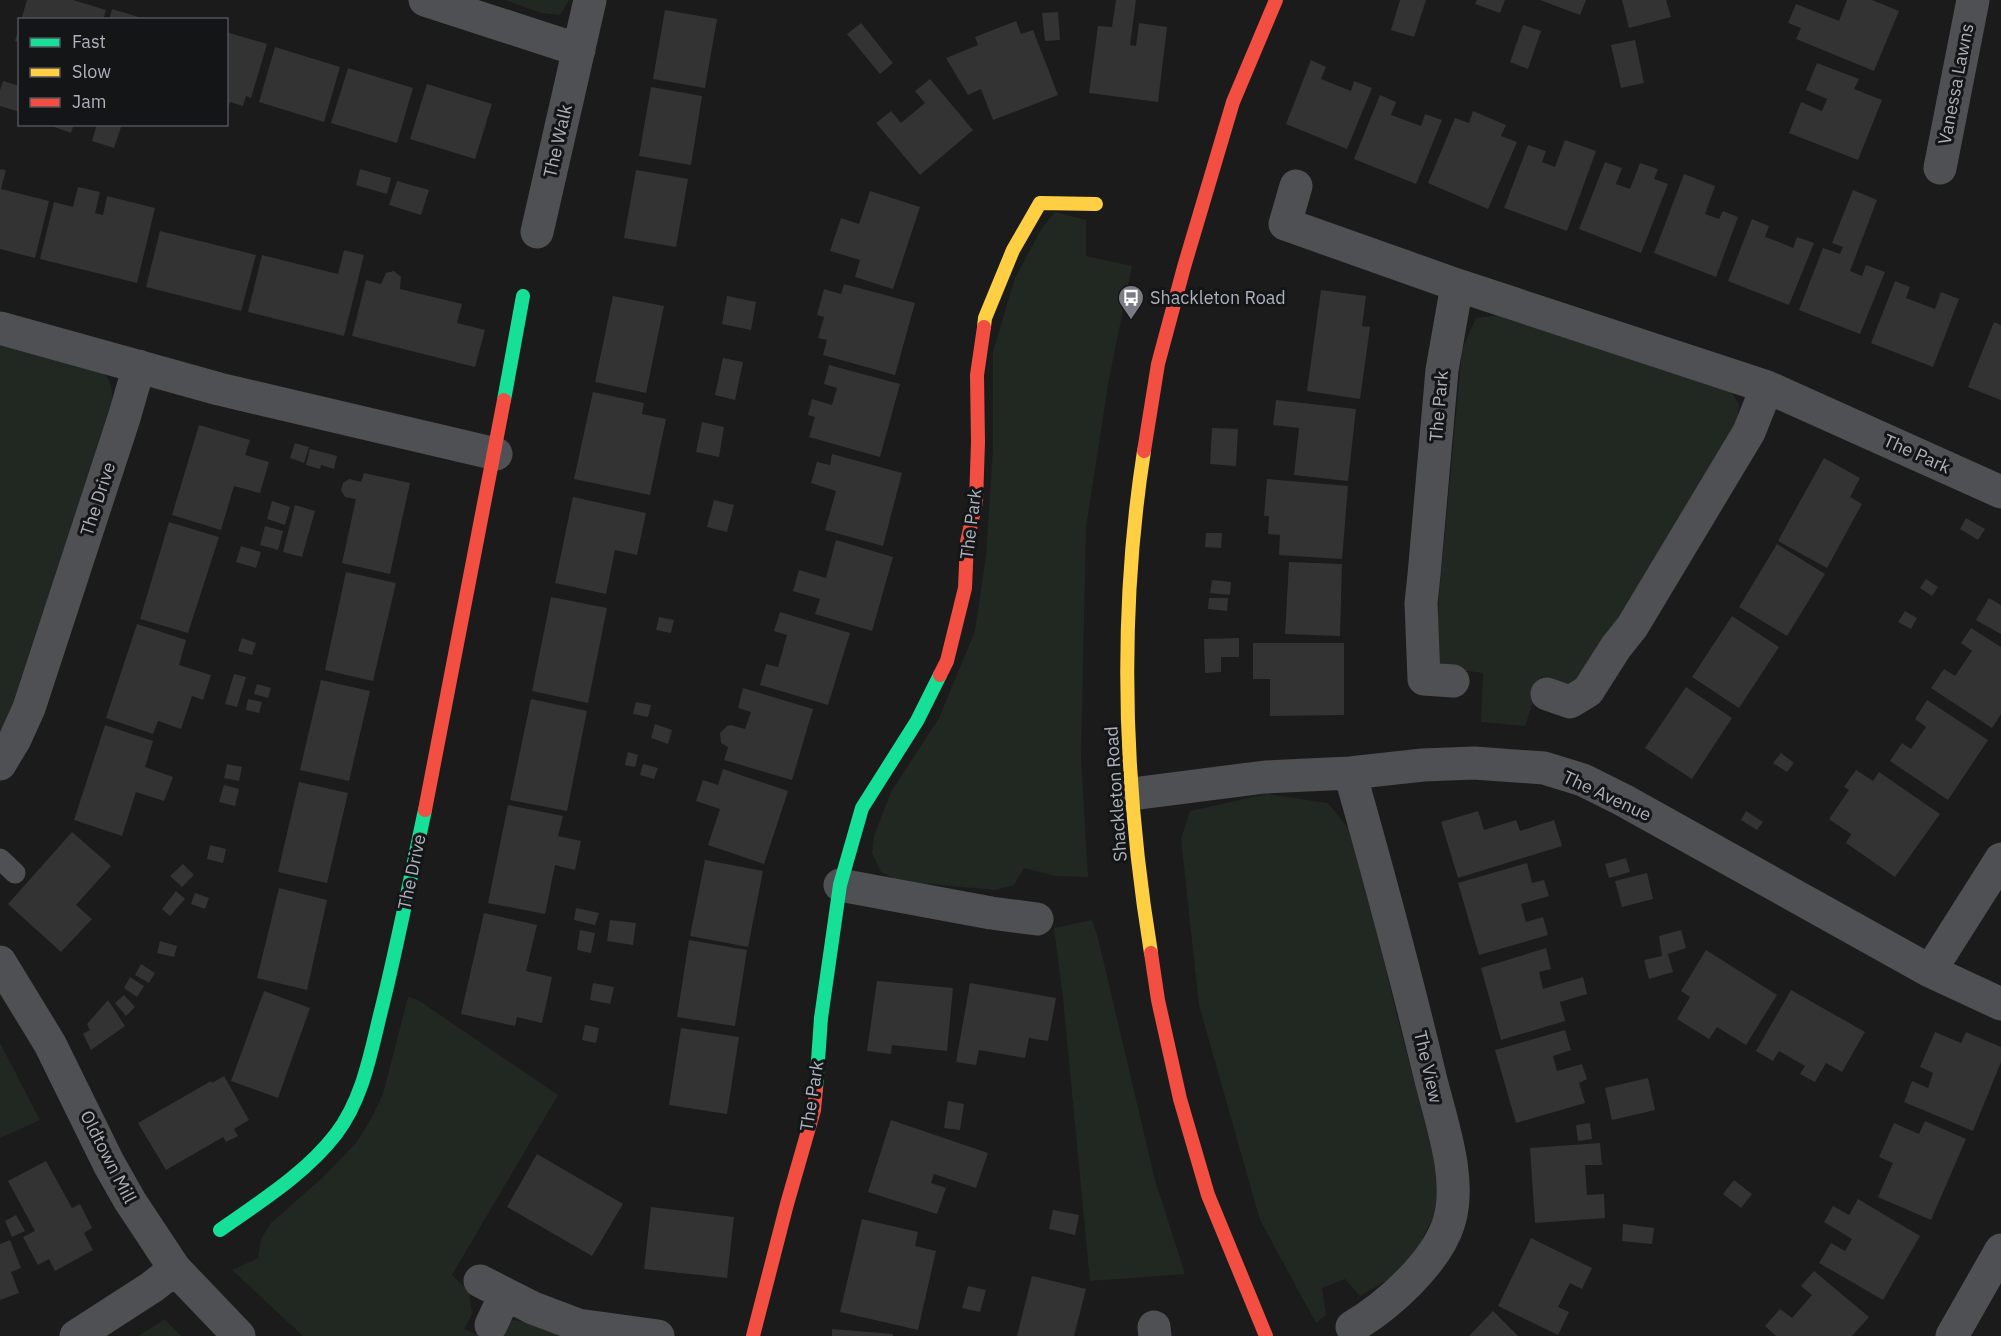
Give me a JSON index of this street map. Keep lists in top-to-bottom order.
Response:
{
  "streets": {
    "street": [
      "Vanessa Lawns",
      "The Walk",
      "The Park",
      "The Drive",
      "Shackleton Road",
      "The Avenue",
      "The View",
      "Oldtown Mill"
    ]
  },
  "crossings": [
    ["Shackleton Road", "The Avenue"],
    ["The Avenue", "The View"]
  ],
  "places": {
    "bus stop": ["Shackleton Road"]
  },
  "legend": ["Fast", "Slow", "Jam"]
}
